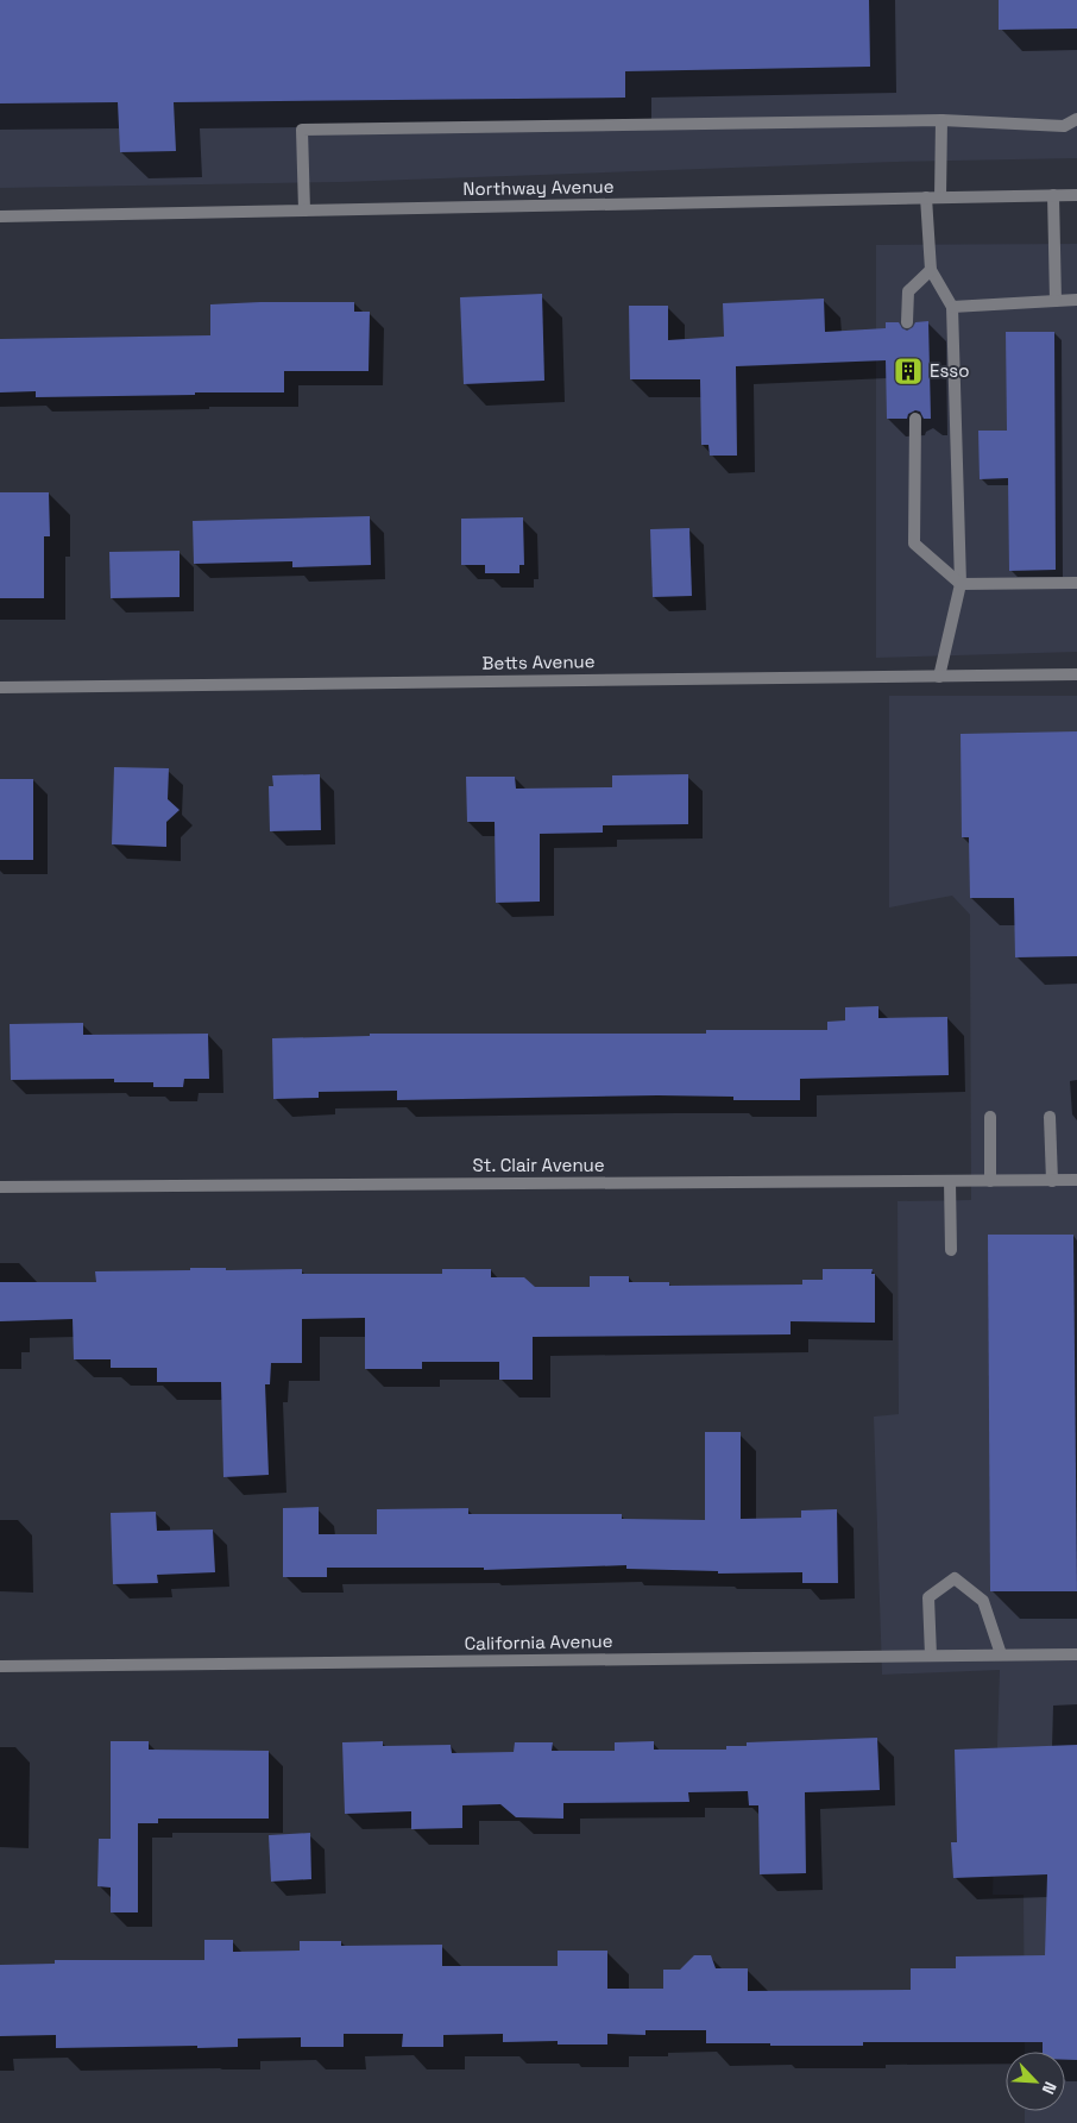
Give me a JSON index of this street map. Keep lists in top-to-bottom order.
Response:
{
  "streets": {
    "street": [
      "Northway Avenue",
      "Betts Avenue",
      "St. Clair Avenue",
      "California Avenue"
    ]
  },
  "places": {
    "building": ["Esso"]
  },
  "north": "bottom right"
}
